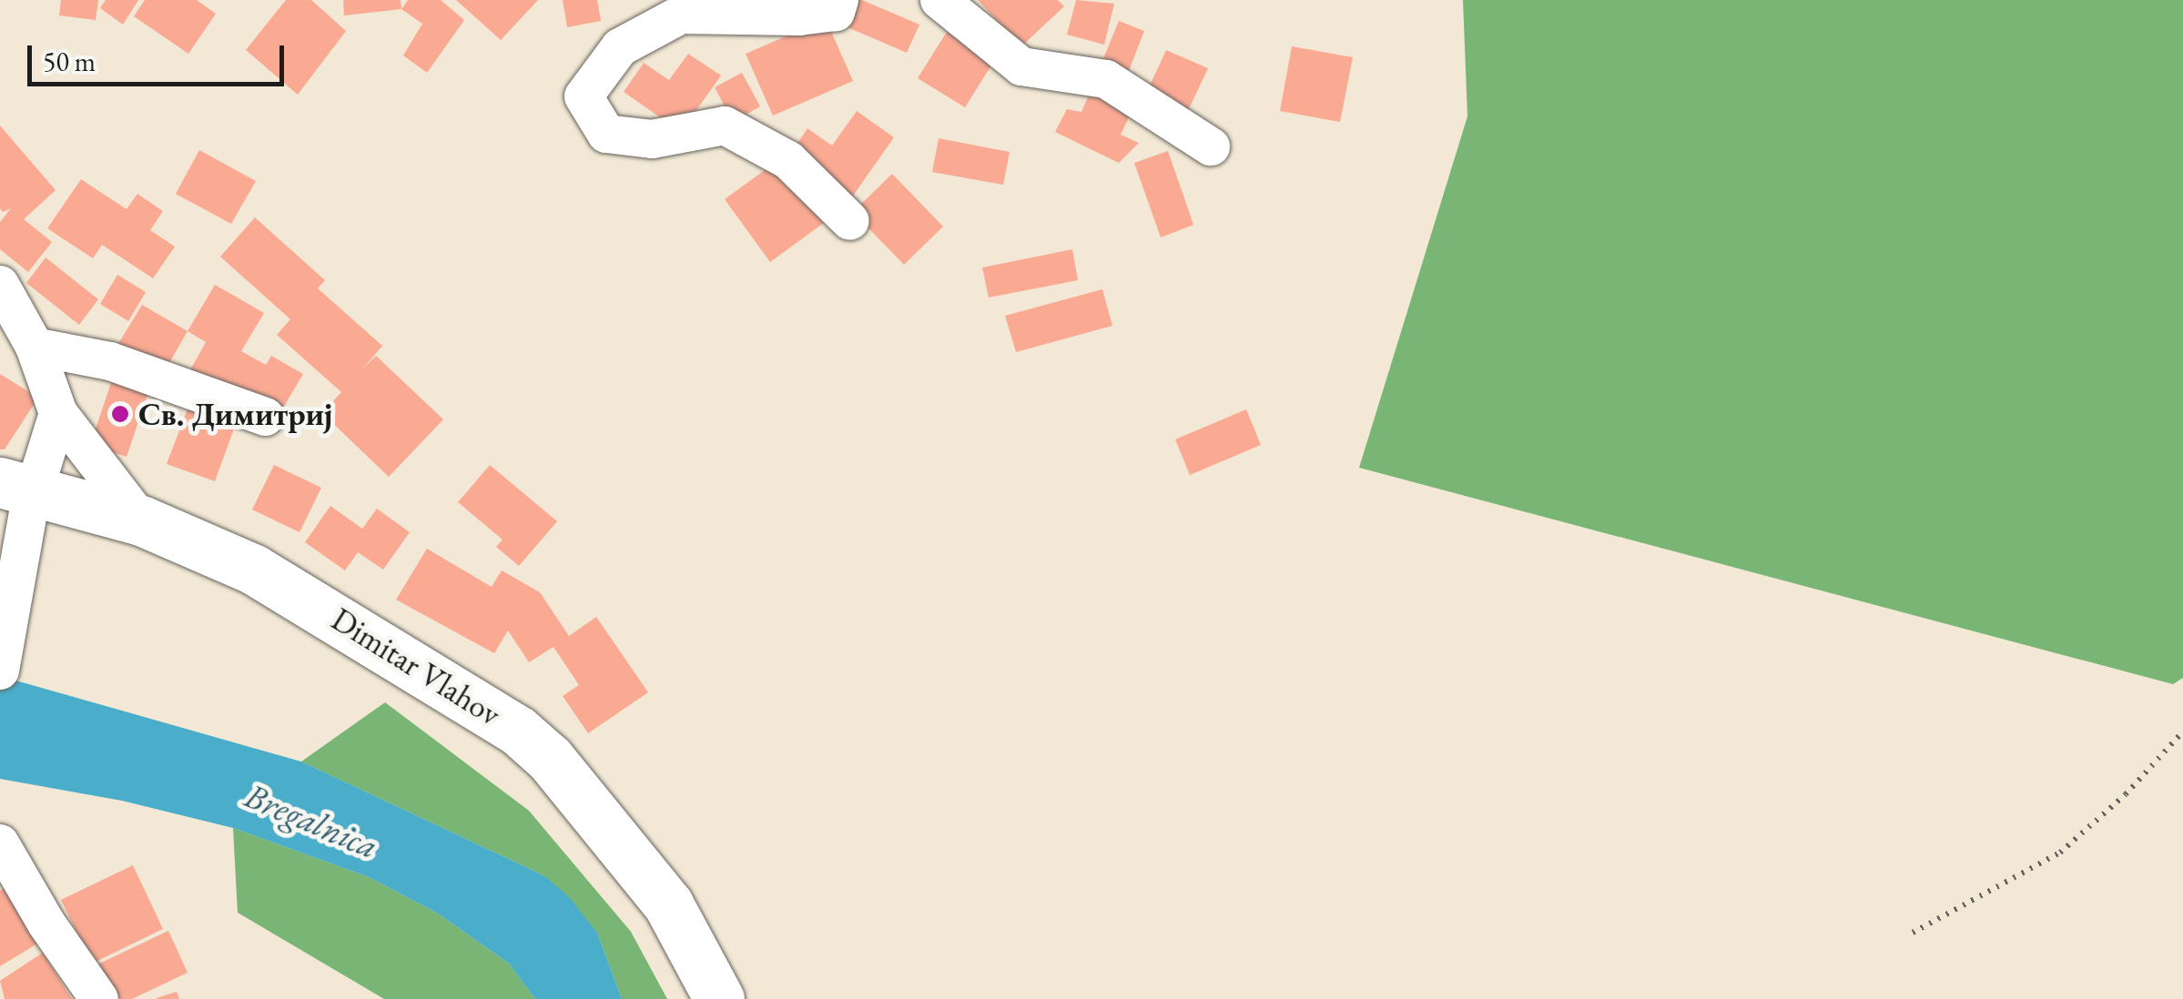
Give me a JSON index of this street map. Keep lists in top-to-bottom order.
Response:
{
  "streets": {
    "main road": ["Dimitar Vlahov"]
  },
  "water": ["Bregalnica"],
  "places": ["Св. Димитриј"],
  "scale_bar": "50 m"
}
